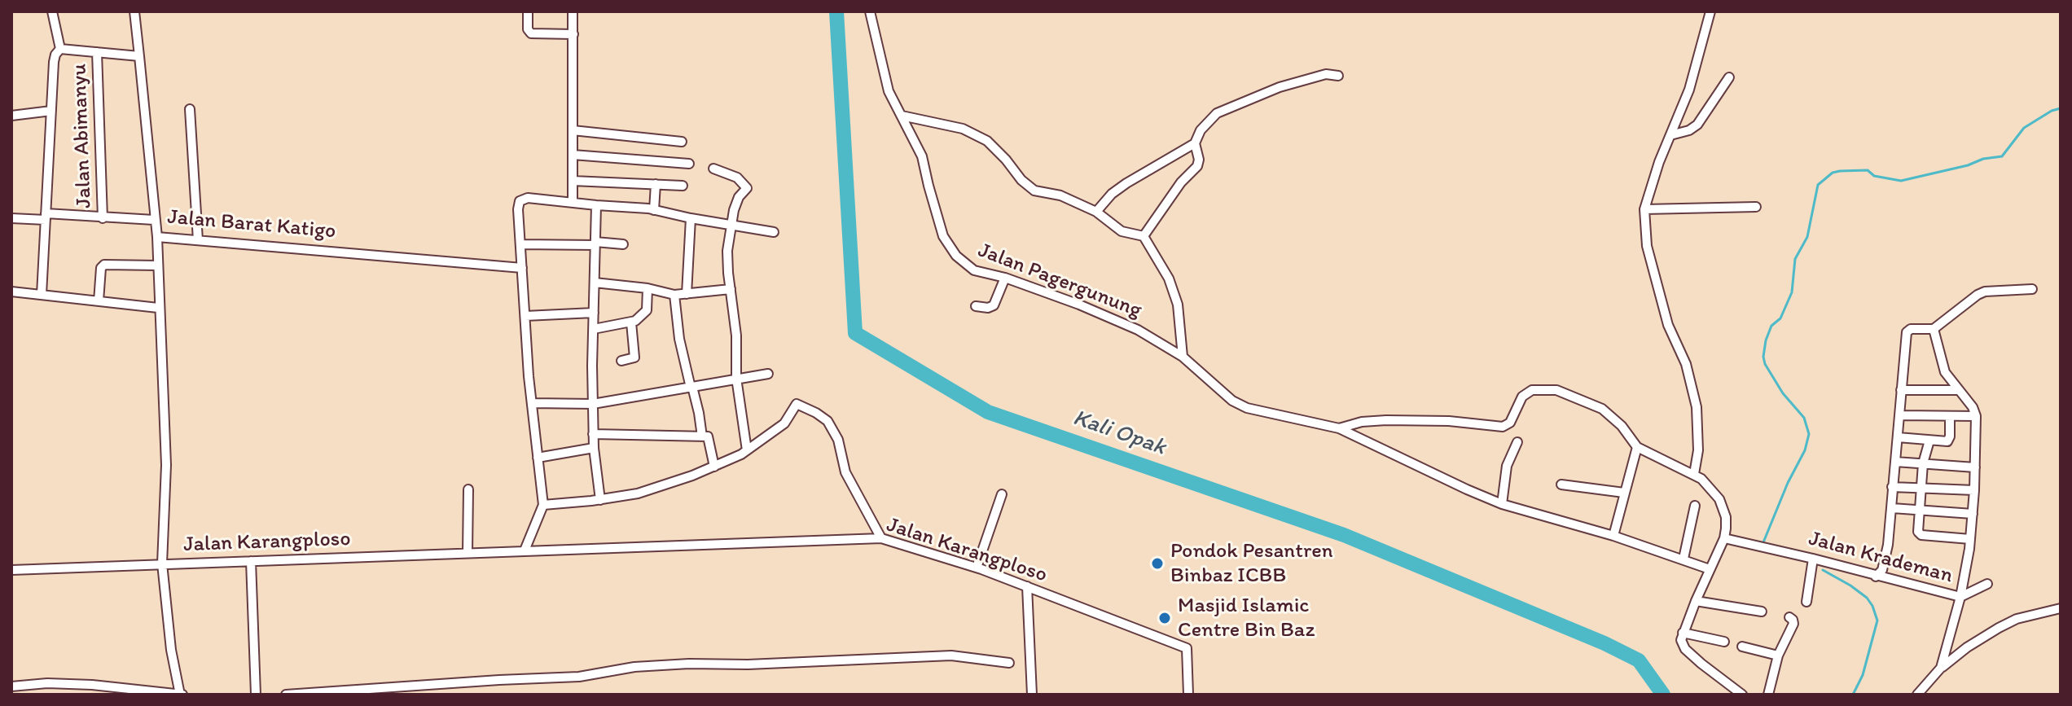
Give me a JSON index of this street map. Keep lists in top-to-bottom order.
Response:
{
  "streets": {
    "street": [
      "Jalan Abimanyu",
      "Jalan Barat Katigo",
      "Jalan Pagergunung",
      "Jalan Karangploso",
      "Jalan Krademan"
    ]
  },
  "crossings": [
    ["Jalan Pagergunung", "Jalan Krademan"]
  ],
  "water": ["Kali Opak"],
  "places": ["Pondok Pesantren Binbaz ICBB", "Masjid Islamic Centre Bin Baz"]
}
